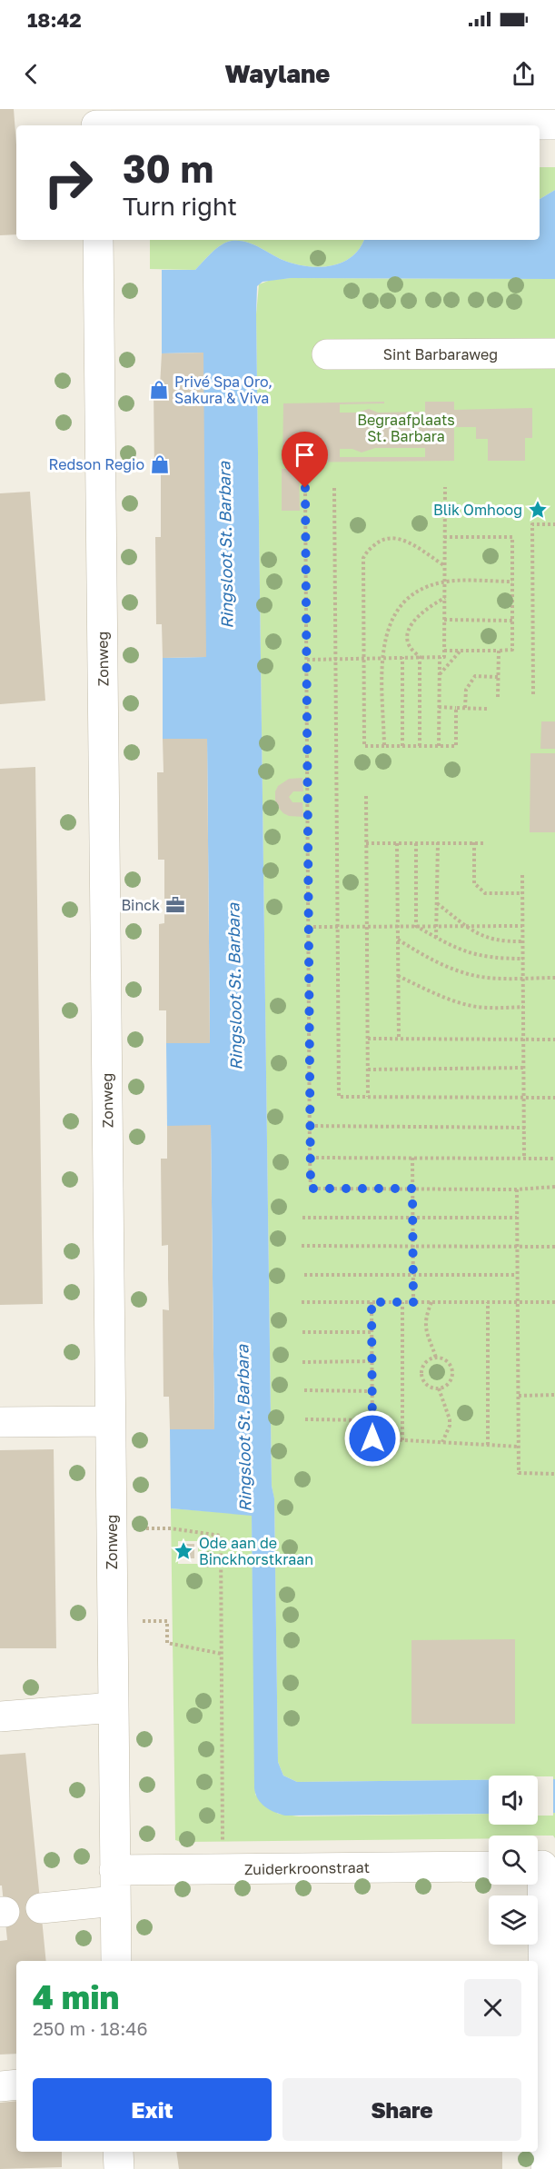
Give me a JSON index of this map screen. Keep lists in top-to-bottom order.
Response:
{
  "streets": {
    "street": ["Sint Barbaraweg", "Zonweg", "Zuiderkroonstraat"]
  },
  "crossings": [
    ["Zonweg", "Zuiderkroonstraat"]
  ],
  "water": ["Ringsloot St. Barbara"],
  "parks": ["Begraafplaats St. Barbara"],
  "places": {
    "shop": ["Privé Spa Oro, Sakura & Viva", "Redson Regio"],
    "place": ["Blik Omhoog", "Ode aan de Binckhorstkraan"],
    "office": ["Binck"]
  },
  "page": {
    "status": "18:42",
    "header": "Waylane",
    "turn": ["30 m", "Turn right"],
    "heading": ["4 min", "250 m · 18:46"],
    "buttons": ["Exit", "Share"]
  }
}
